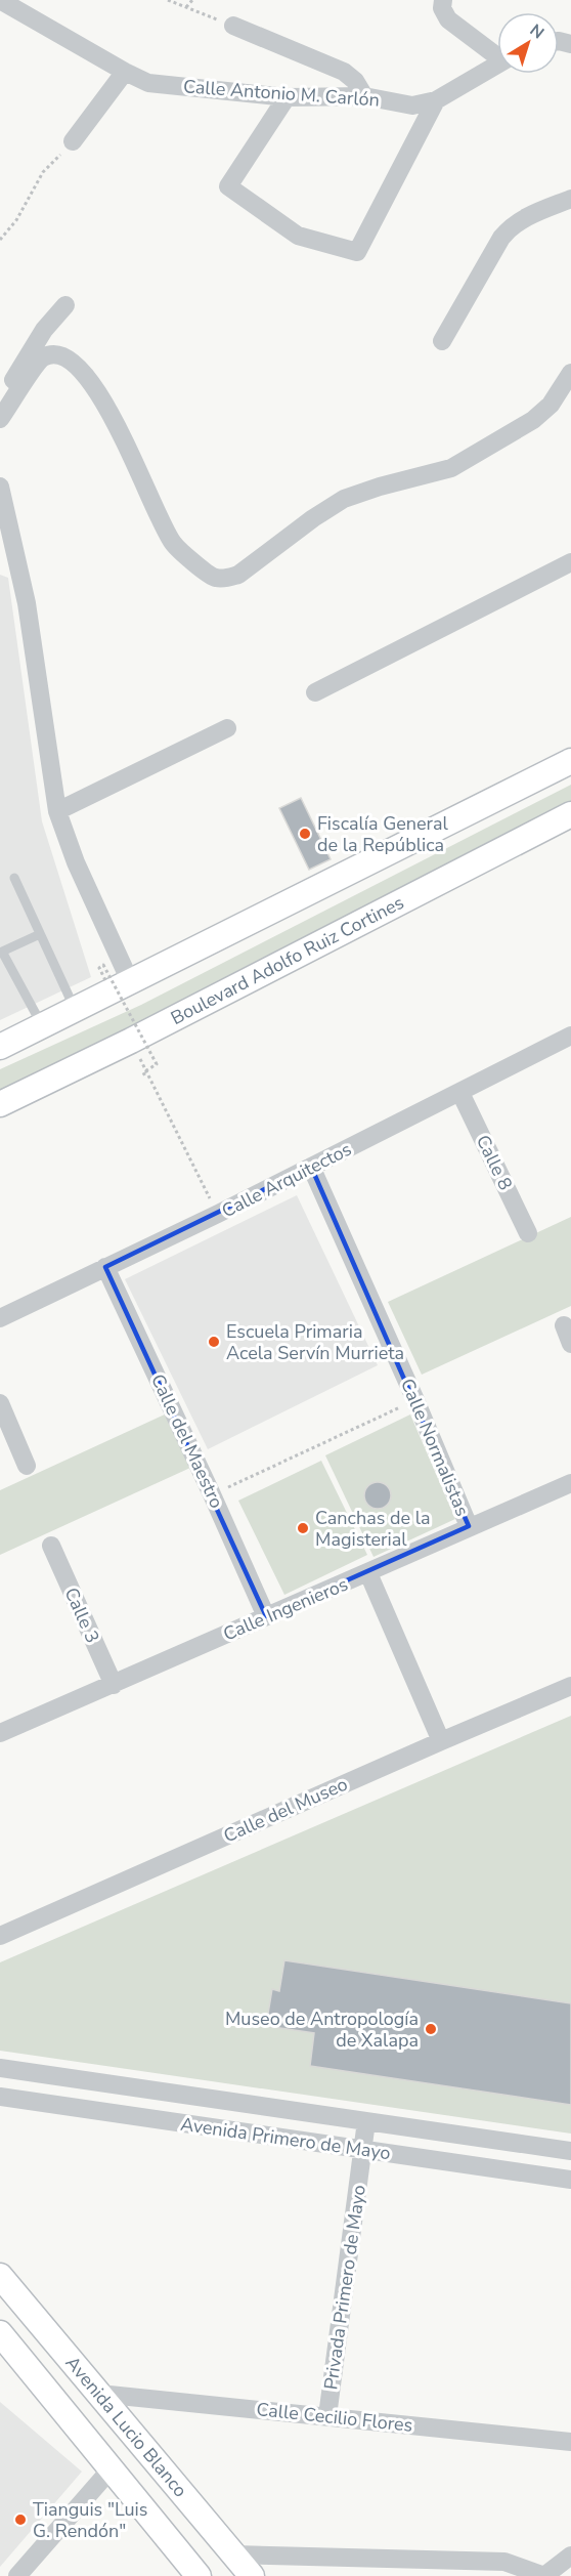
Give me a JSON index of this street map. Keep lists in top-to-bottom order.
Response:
{
  "streets": {
    "main road": ["Boulevard Adolfo Ruiz Cortines", "Avenida Lucio Blanco"],
    "street": [
      "Calle Antonio M. Carlón",
      "Calle 8",
      "Calle Arquitectos",
      "Calle del Maestro",
      "Calle Normalistas",
      "Calle Ingenieros",
      "Calle 3",
      "Calle del Museo",
      "Avenida Primero de Mayo",
      "Privada Primero de Mayo",
      "Calle Cecilio Flores"
    ]
  },
  "crossings": [
    ["Calle 8", "Calle Arquitectos"],
    ["Calle Arquitectos", "Calle del Maestro"],
    ["Calle Arquitectos", "Calle Normalistas"],
    ["Calle del Maestro", "Calle Ingenieros"],
    ["Calle Normalistas", "Calle Ingenieros"],
    ["Calle Ingenieros", "Calle 3"],
    ["Avenida Primero de Mayo", "Privada Primero de Mayo"],
    ["Privada Primero de Mayo", "Calle Cecilio Flores"],
    ["Calle Cecilio Flores", "Avenida Lucio Blanco"]
  ],
  "places": [
    "Fiscalía General de la República",
    "Escuela Primaria Acela Servín Murrieta",
    "Canchas de la Magisterial",
    "Museo de Antropología de Xalapa",
    "Tianguis \"Luis G. Rendón\""
  ],
  "north": "top right"
}
